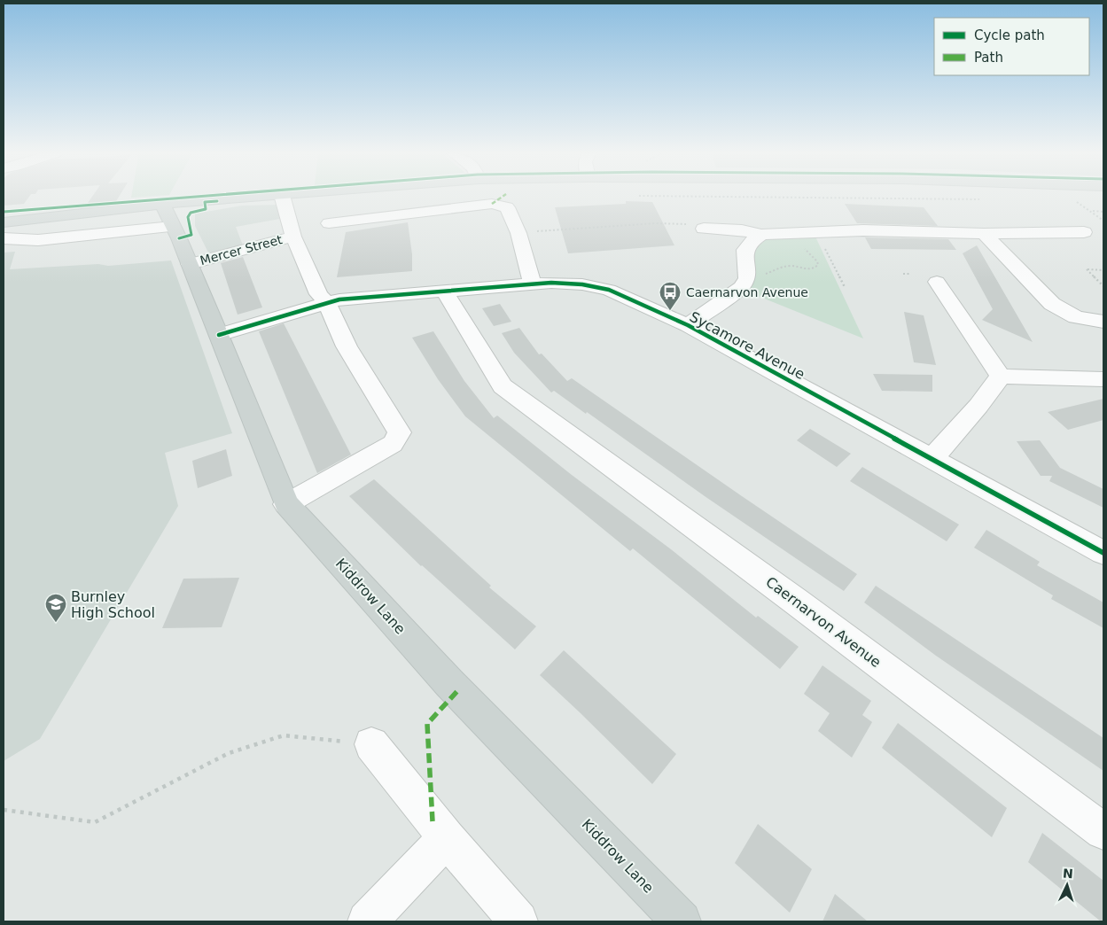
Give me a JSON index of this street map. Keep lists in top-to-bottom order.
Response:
{
  "streets": {
    "main road": ["Kiddrow Lane"],
    "street": ["Mercer Street", "Sycamore Avenue", "Caernarvon Avenue"]
  },
  "crossings": [
    ["Mercer Street", "Kiddrow Lane"],
    ["Sycamore Avenue", "Kiddrow Lane"],
    ["Sycamore Avenue", "Caernarvon Avenue"]
  ],
  "places": {
    "bus stop": ["Caernarvon Avenue"],
    "school or university": ["Burnley High School"]
  },
  "legend": ["Cycle path", "Path"],
  "north": "top"
}
